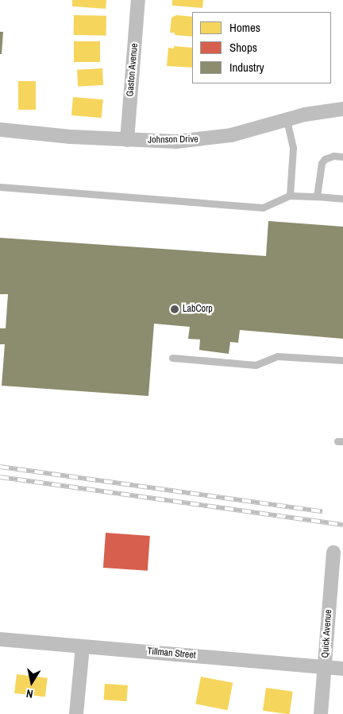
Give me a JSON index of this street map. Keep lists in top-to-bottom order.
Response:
{
  "streets": {
    "street": [
      "Gaston Avenue",
      "Johnson Drive",
      "Quick Avenue",
      "Tillman Street"
    ]
  },
  "crossings": [
    ["Gaston Avenue", "Johnson Drive"],
    ["Quick Avenue", "Tillman Street"]
  ],
  "places": ["LabCorp"],
  "legend": ["Homes", "Shops", "Industry"],
  "north": "bottom"
}
